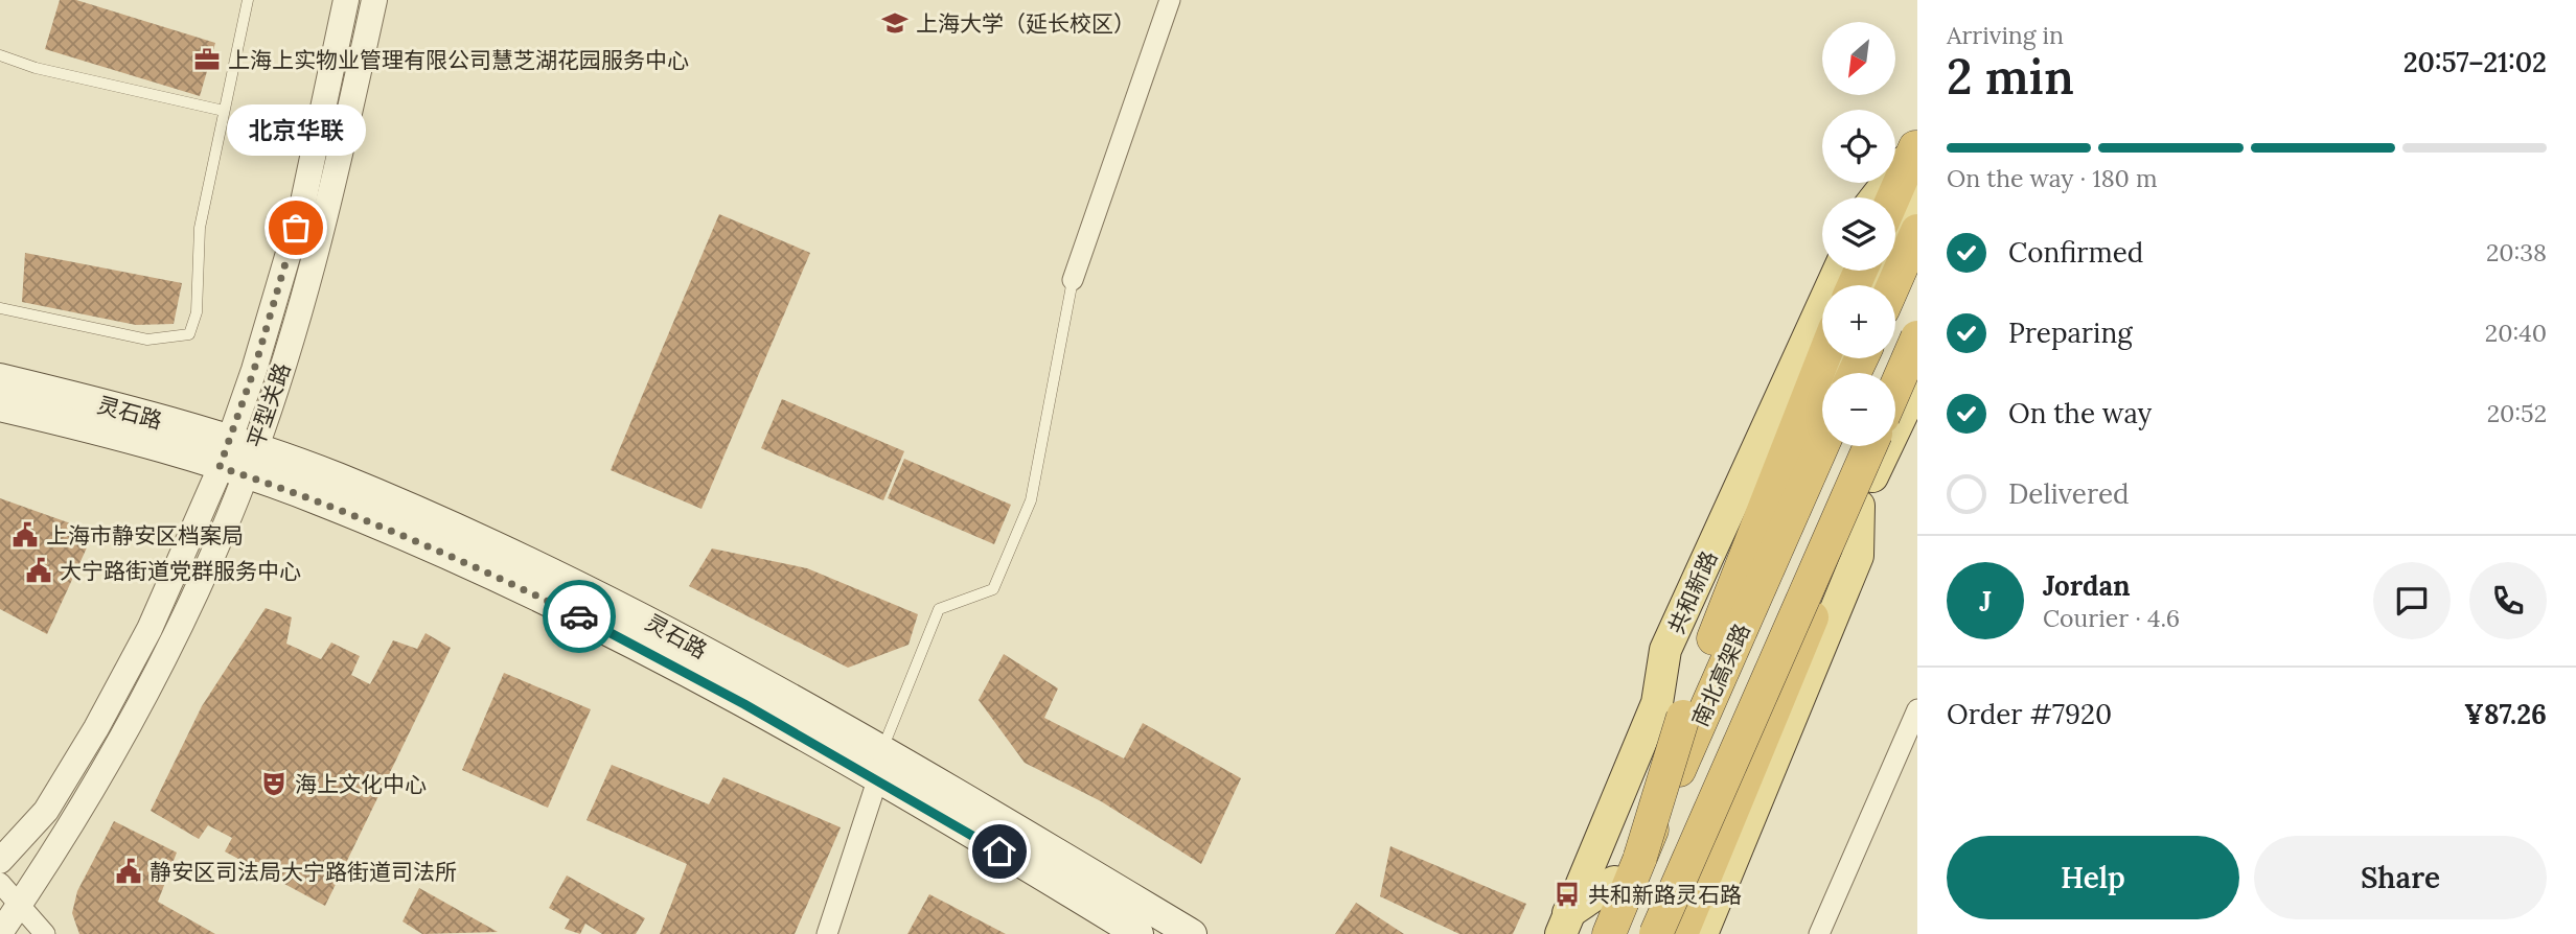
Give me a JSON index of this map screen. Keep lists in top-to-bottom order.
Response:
{
  "streets": {
    "highway": ["南北高架路"],
    "main road": ["灵石路", "共和新路"],
    "street": ["平型关路"]
  },
  "crossings": [
    ["平型关路", "灵石路"]
  ],
  "places": {
    "school or university": ["上海大学（延长校区）"],
    "office": ["上海上实物业管理有限公司慧芝湖花园服务中心"],
    "other": ["北京华联"],
    "public building": ["上海市静安区档案局", "大宁路街道党群服务中心", "静安区司法局大宁路街道司法所"],
    "theatre": ["海上文化中心"],
    "bus stop": ["共和新路灵石路"]
  },
  "north": "bottom left",
  "page": {
    "heading": ["2 min", "Arriving in", "20:57–21:02"],
    "panel": [
      "Jordan",
      "Courier · 4.6",
      "Order #7920",
      "¥87.26"
    ],
    "map_buttons": ["+", "−"],
    "bubble": "北京华联",
    "bar": "On the way · 180 m",
    "list": [
      ["Confirmed", "20:38"],
      ["Preparing", "20:40"],
      ["On the way", "20:52"],
      "Delivered"
    ],
    "round": "J",
    "buttons": ["Help", "Share"]
  }
}
